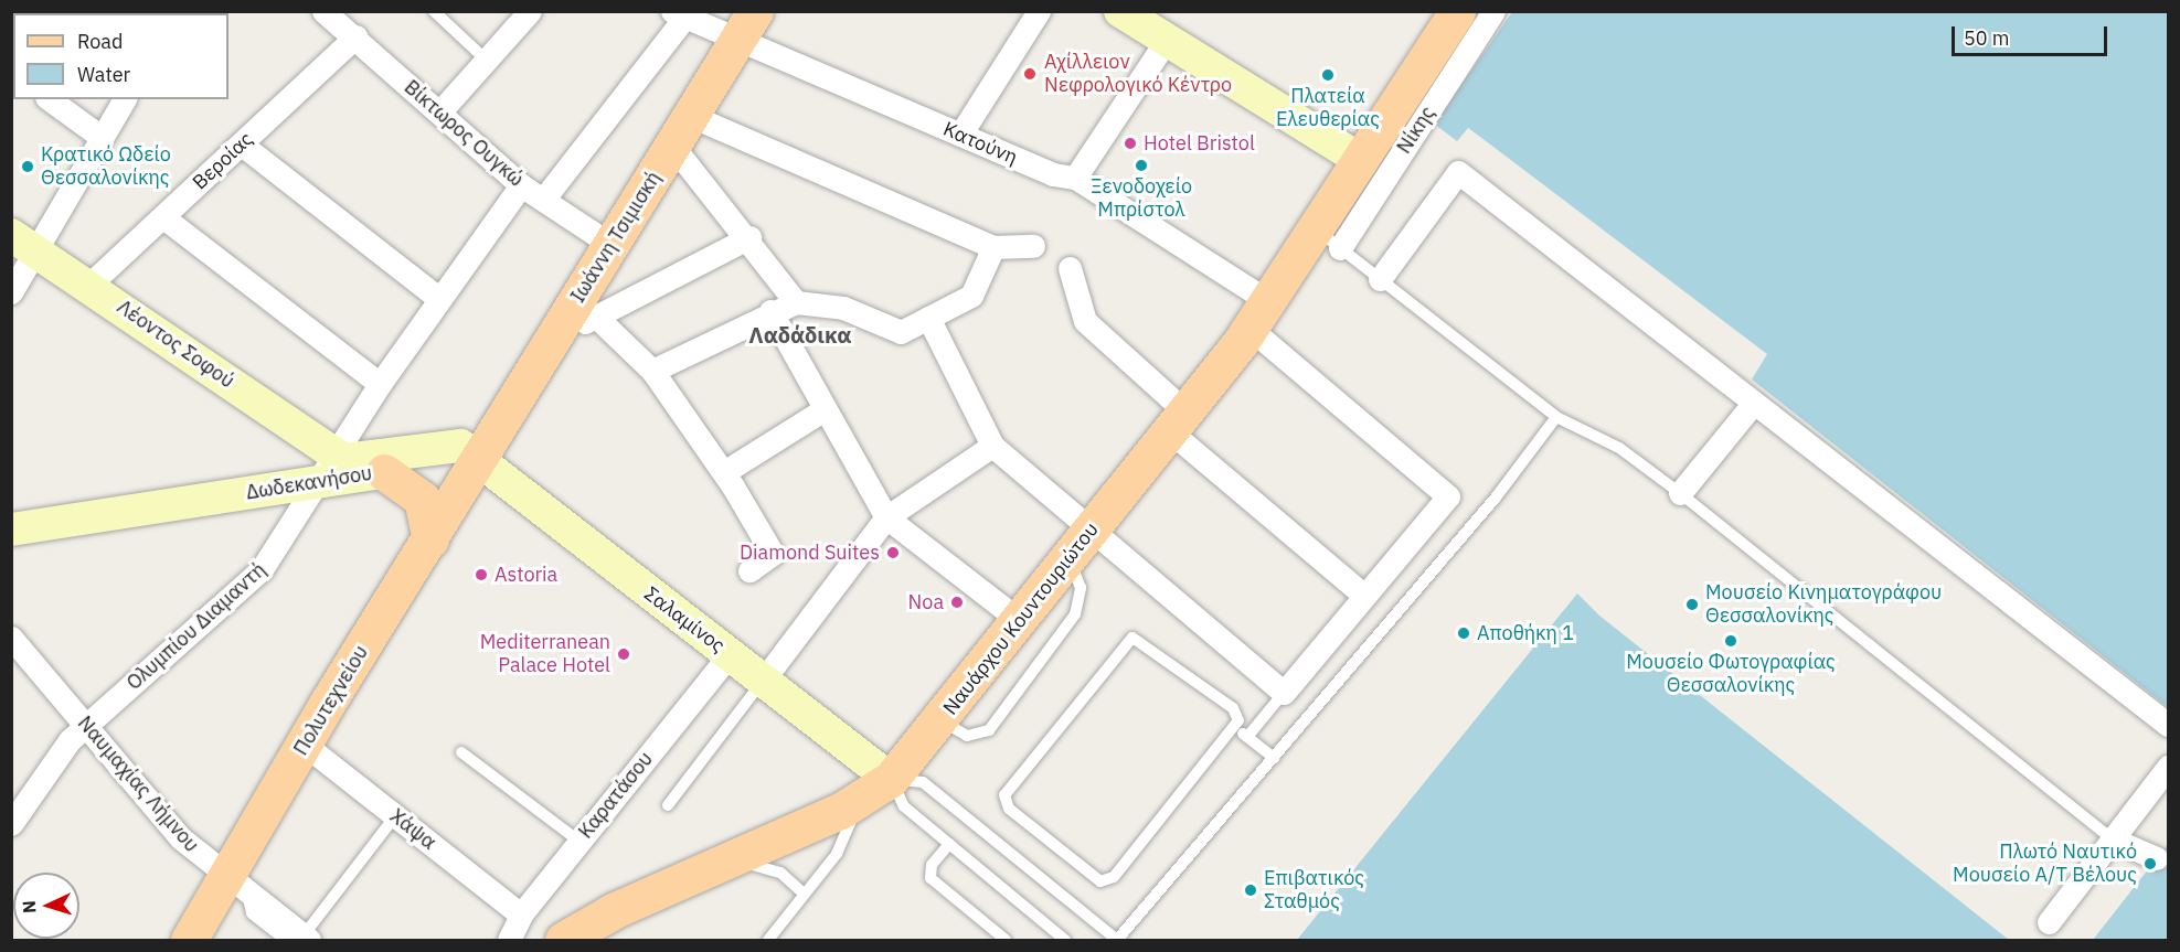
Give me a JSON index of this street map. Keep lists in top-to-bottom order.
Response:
{
  "streets": {
    "main road": [
      "Νίκης",
      "Ιωάννη Τσιμισκή",
      "Λέοντος Σοφού",
      "Δωδεκανήσου",
      "Ναυάρχου Κουντουριώτου",
      "Σαλαμίνος",
      "Πολυτεχνείου"
    ],
    "street": [
      "Βίκτωρος Ουγκώ",
      "Κατούνη",
      "Βεροίας",
      "Ολυμπίου Διαμαντή",
      "Ναυμαχίας Λήμνου",
      "Καρατάσου",
      "Χάψα"
    ]
  },
  "crossings": [
    ["Νίκης", "Ναυάρχου Κουντουριώτου"],
    ["Βίκτωρος Ουγκώ", "Βεροίας"],
    ["Βίκτωρος Ουγκώ", "Ιωάννη Τσιμισκή"],
    ["Βίκτωρος Ουγκώ", "Ολυμπίου Διαμαντή"],
    ["Κατούνη", "Ιωάννη Τσιμισκή"],
    ["Κατούνη", "Ναυάρχου Κουντουριώτου"],
    ["Βεροίας", "Λέοντος Σοφού"],
    ["Ιωάννη Τσιμισκή", "Δωδεκανήσου"],
    ["Ιωάννη Τσιμισκή", "Σαλαμίνος"],
    ["Ιωάννη Τσιμισκή", "Πολυτεχνείου"],
    ["Λέοντος Σοφού", "Δωδεκανήσου"],
    ["Λέοντος Σοφού", "Ολυμπίου Διαμαντή"],
    ["Δωδεκανήσου", "Σαλαμίνος"],
    ["Δωδεκανήσου", "Ολυμπίου Διαμαντή"],
    ["Δωδεκανήσου", "Πολυτεχνείου"],
    ["Ναυάρχου Κουντουριώτου", "Σαλαμίνος"],
    ["Σαλαμίνος", "Πολυτεχνείου"],
    ["Σαλαμίνος", "Καρατάσου"],
    ["Ολυμπίου Διαμαντή", "Ναυμαχίας Λήμνου"],
    ["Πολυτεχνείου", "Ναυμαχίας Λήμνου"],
    ["Πολυτεχνείου", "Χάψα"],
    ["Καρατάσου", "Χάψα"]
  ],
  "districts": ["Λαδάδικα"],
  "places": [
    "Αχίλλειον Νεφρολογικό Κέντρο",
    "Πλατεία Ελευθερίας",
    "Hotel Bristol",
    "Ξενοδοχείο Μπρίστολ",
    "Κρατικό Ωδείο Θεσσαλονίκης",
    "Diamond Suites",
    "Astoria",
    "Noa",
    "Μουσείο Κινηματογράφου Θεσσαλονίκης",
    "Αποθήκη 1",
    "Μουσείο Φωτογραφίας Θεσσαλονίκης",
    "Mediterranean Palace Hotel",
    "Πλωτό Ναυτικό Μουσείο Α/Τ Βέλους",
    "Επιβατικός Σταθμός"
  ],
  "legend": ["Road", "Water"],
  "scale_bar": "50 m",
  "north": "left"
}
